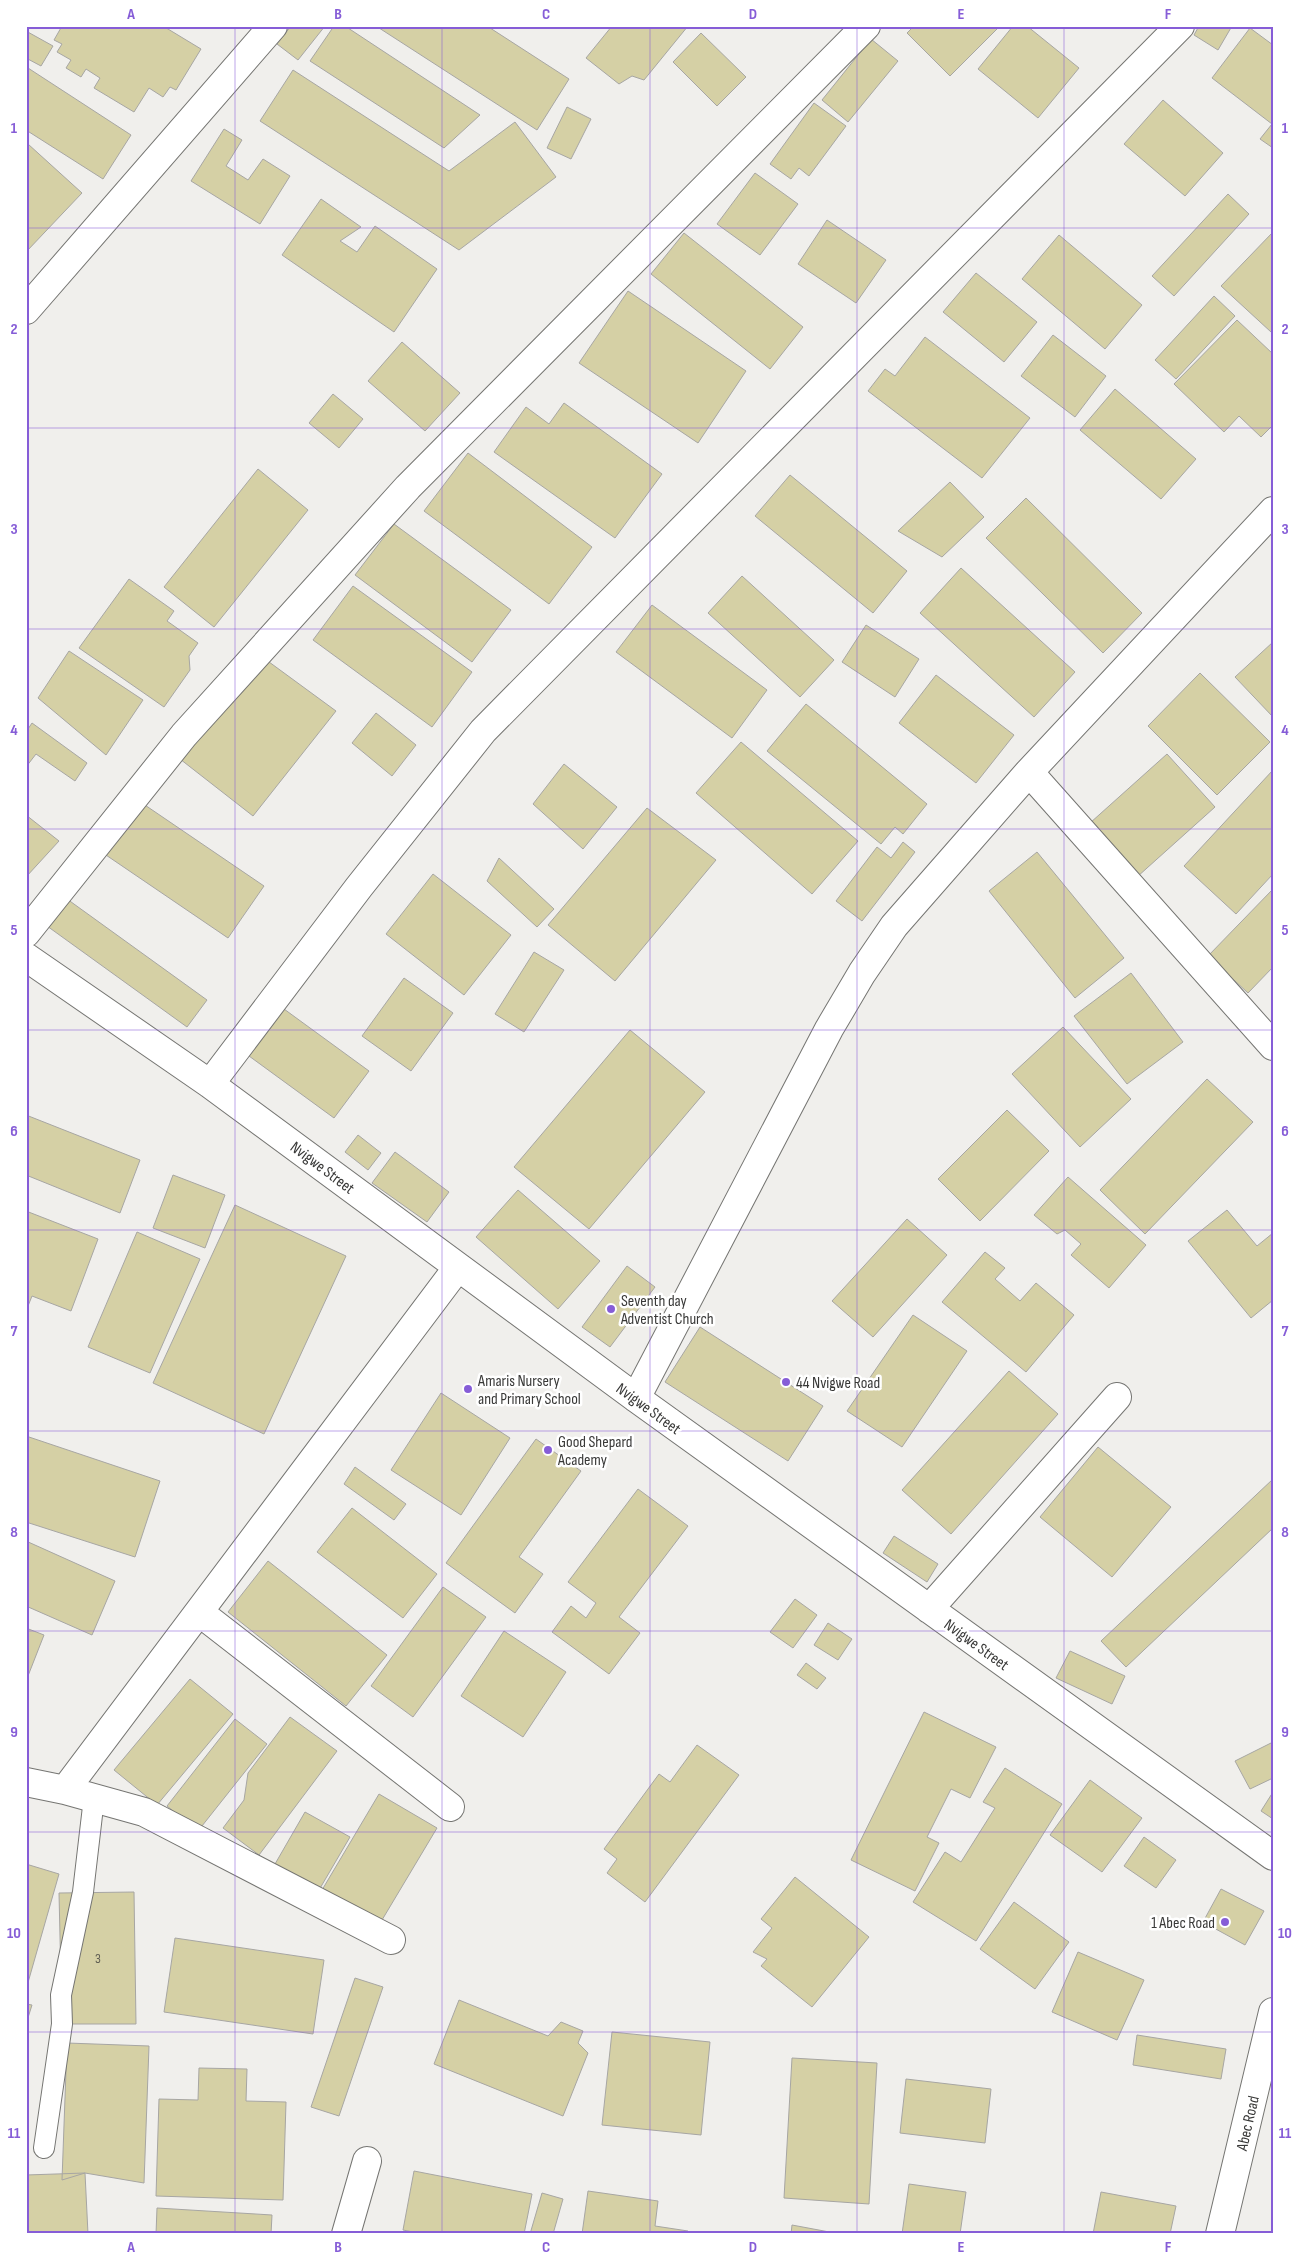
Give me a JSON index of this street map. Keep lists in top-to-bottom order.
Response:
{
  "streets": {
    "street": ["Nvigwe Street", "Abec Road"]
  },
  "places": [
    "Seventh day Adventist Church",
    "44 Nvigwe Road",
    "Amaris Nursery and Primary School",
    "Good Shepard Academy",
    "1 Abec Road"
  ],
  "house_numbers": ["3"],
  "grid": {
    "columns": [
      "A",
      "B",
      "C",
      "D",
      "E",
      "F"
    ],
    "rows": [
      "1",
      "2",
      "3",
      "4",
      "5",
      "6",
      "7",
      "8",
      "9",
      "10",
      "11"
    ]
  }
}
